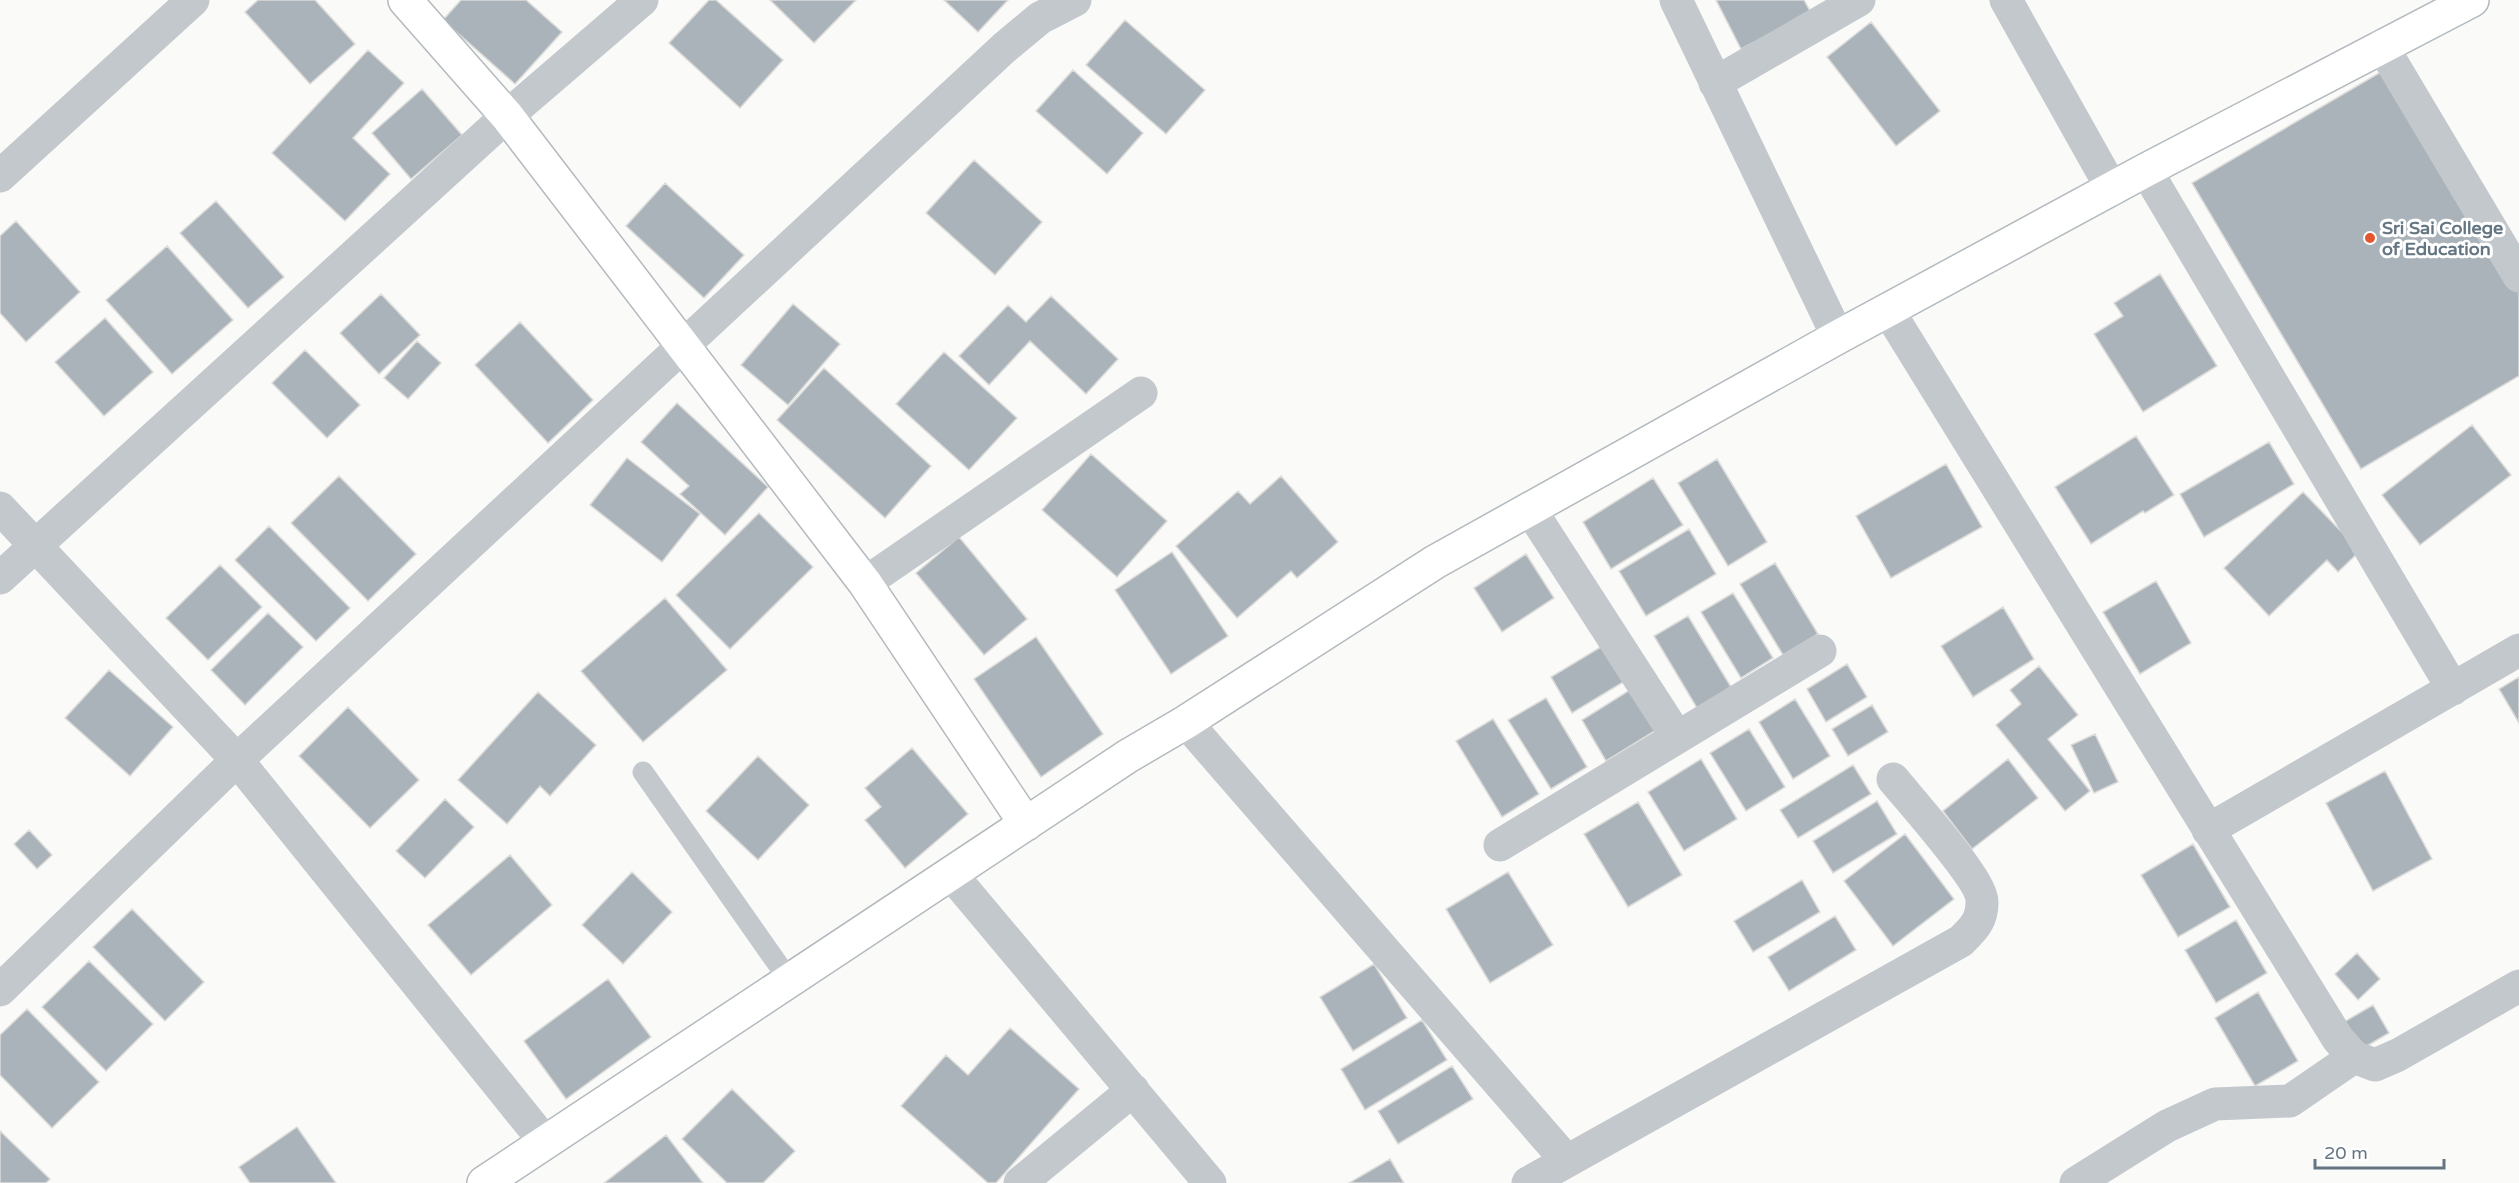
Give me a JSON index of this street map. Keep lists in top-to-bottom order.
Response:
{
  "places": ["Sri Sai College of Education"],
  "scale_bar": "20 m"
}
